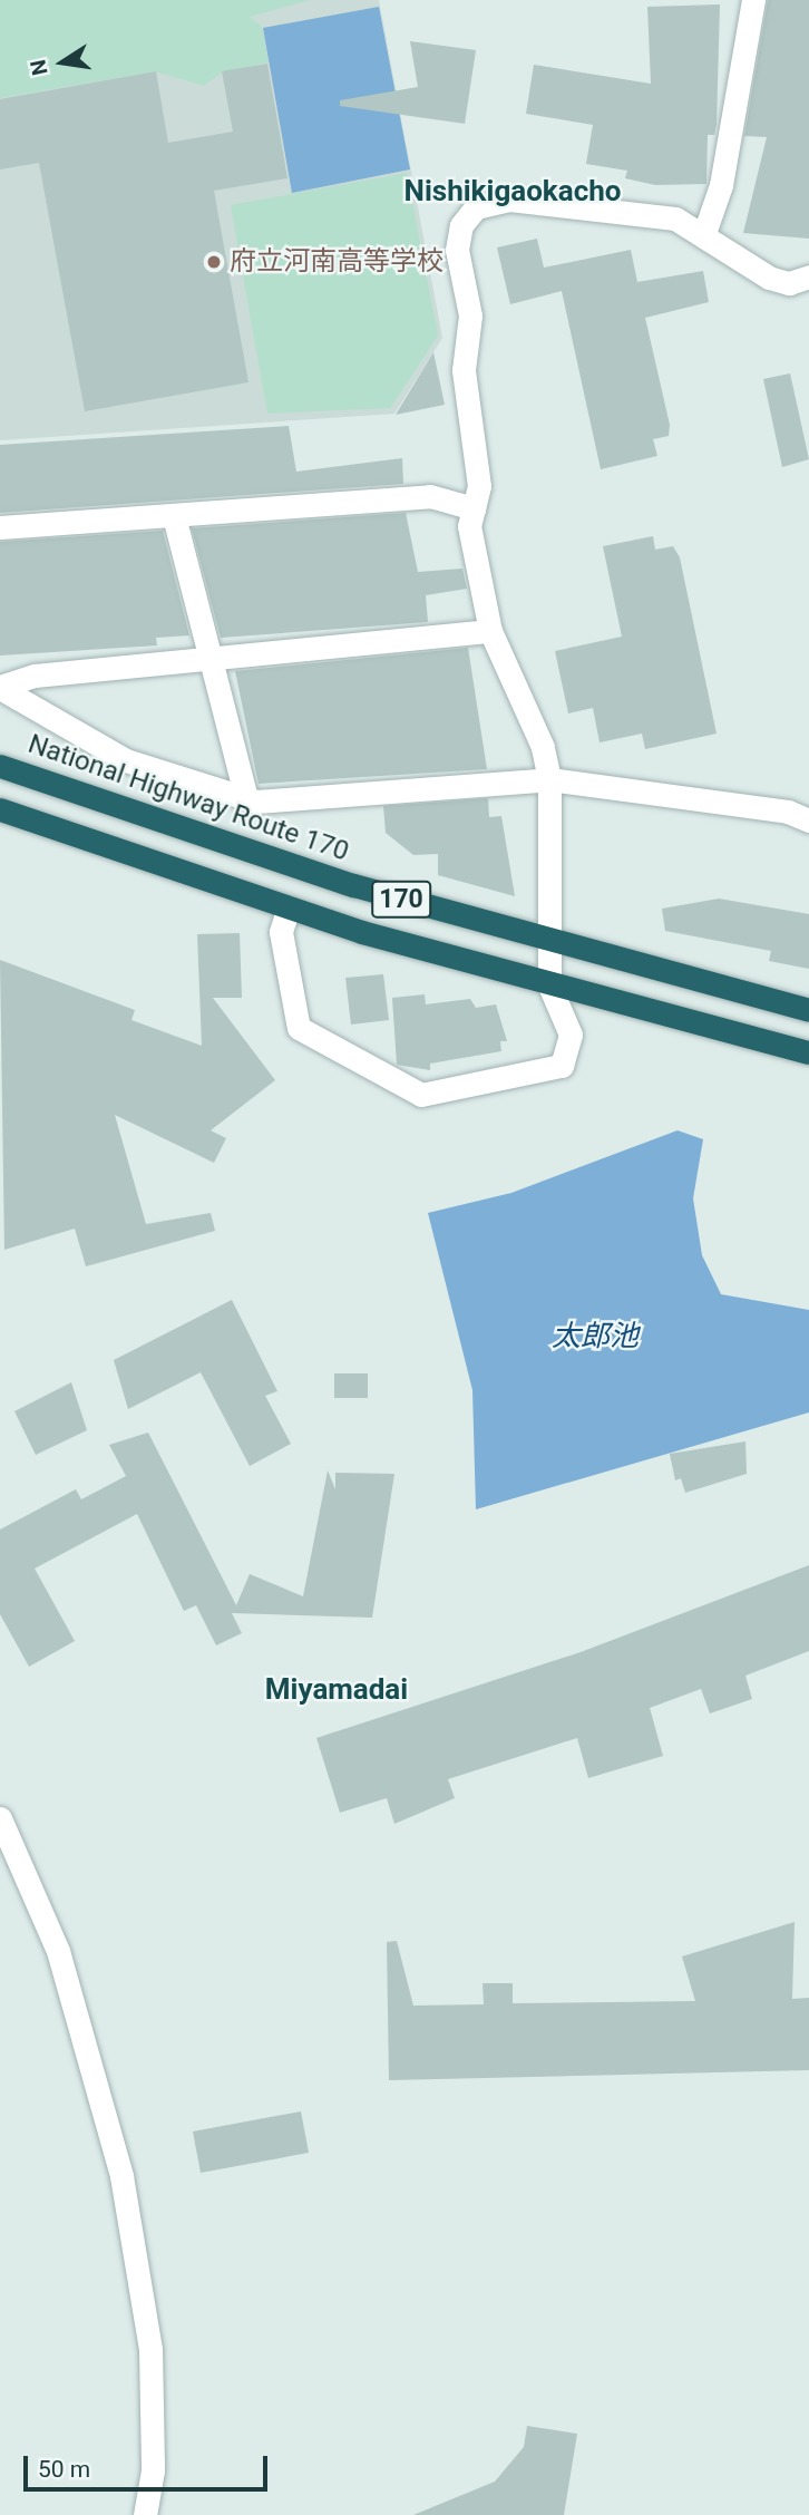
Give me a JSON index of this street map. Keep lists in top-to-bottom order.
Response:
{
  "streets": {
    "highway": ["National Highway Route 170", "170"]
  },
  "districts": ["Nishikigaokacho", "Miyamadai"],
  "water": ["太郎池"],
  "places": ["府立河南高等学校"],
  "scale_bar": "50 m",
  "north": "left"
}
